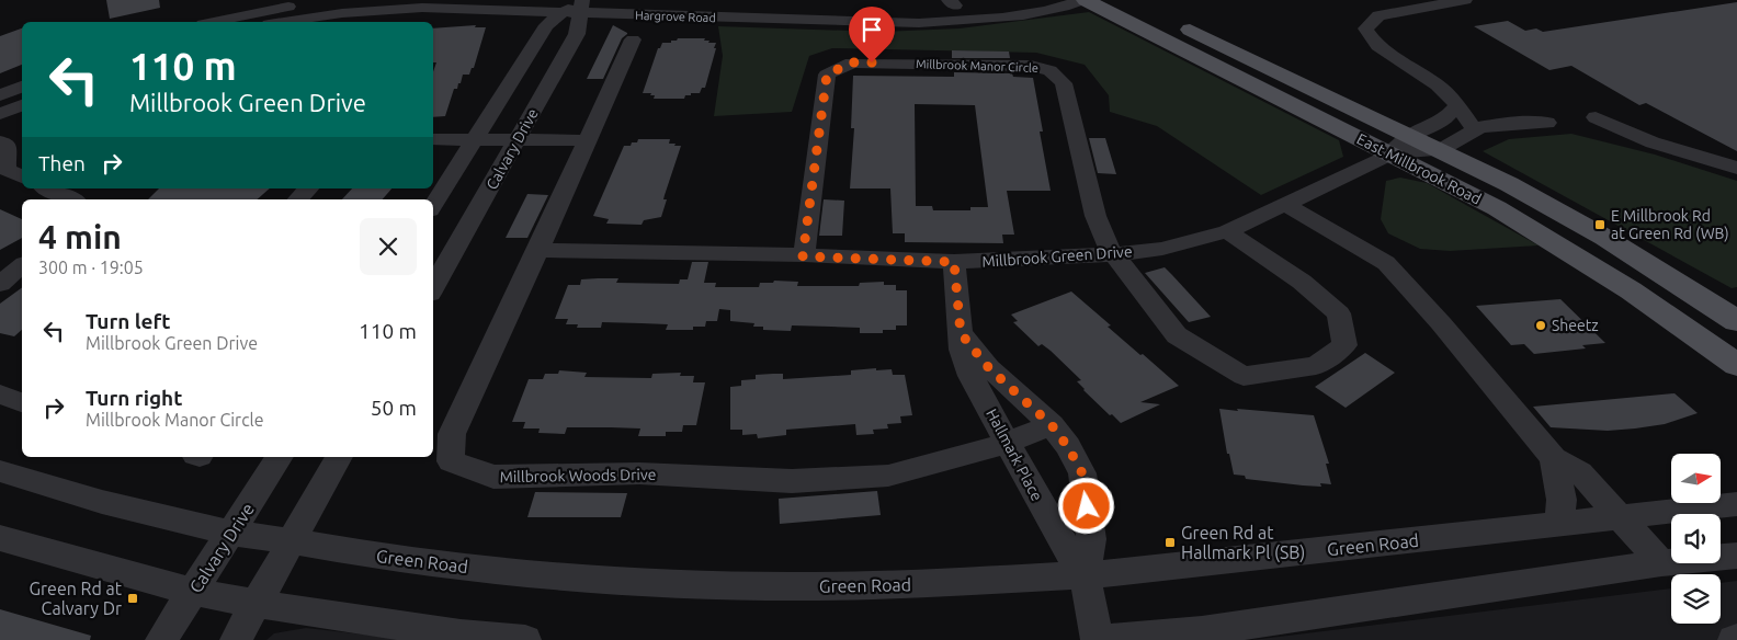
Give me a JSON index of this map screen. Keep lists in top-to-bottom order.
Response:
{
  "streets": {
    "main road": ["East Millbrook Road"],
    "street": [
      "Hargrove Road",
      "Millbrook Manor Circle",
      "Calvary Drive",
      "Millbrook Green Drive",
      "Hallmark Place",
      "Millbrook Woods Drive",
      "Green Road"
    ]
  },
  "crossings": [
    ["Hargrove Road", "Calvary Drive"],
    ["Hargrove Road", "East Millbrook Road"],
    ["Millbrook Manor Circle", "Millbrook Green Drive"],
    ["Calvary Drive", "Green Road"],
    ["East Millbrook Road", "Millbrook Green Drive"],
    ["Millbrook Green Drive", "Hallmark Place"],
    ["Millbrook Green Drive", "Millbrook Woods Drive"],
    ["Hallmark Place", "Millbrook Woods Drive"],
    ["Hallmark Place", "Green Road"]
  ],
  "places": {
    "transit": ["E Millbrook Rd at Green Rd (WB)", "Green Rd at Hallmark Pl (SB)", "Green Rd at Calvary Dr"],
    "other": ["Sheetz"]
  },
  "north": "right",
  "page": {
    "turn": ["110 m", "Millbrook Green Drive"],
    "then": "Then",
    "heading": ["4 min", "300 m · 19:05"],
    "list": [
      {
        "name": "Turn left",
        "note": "Millbrook Green Drive",
        "value": "110 m"
      },
      {
        "name": "Turn right",
        "note": "Millbrook Manor Circle",
        "value": "50 m"
      }
    ]
  }
}
